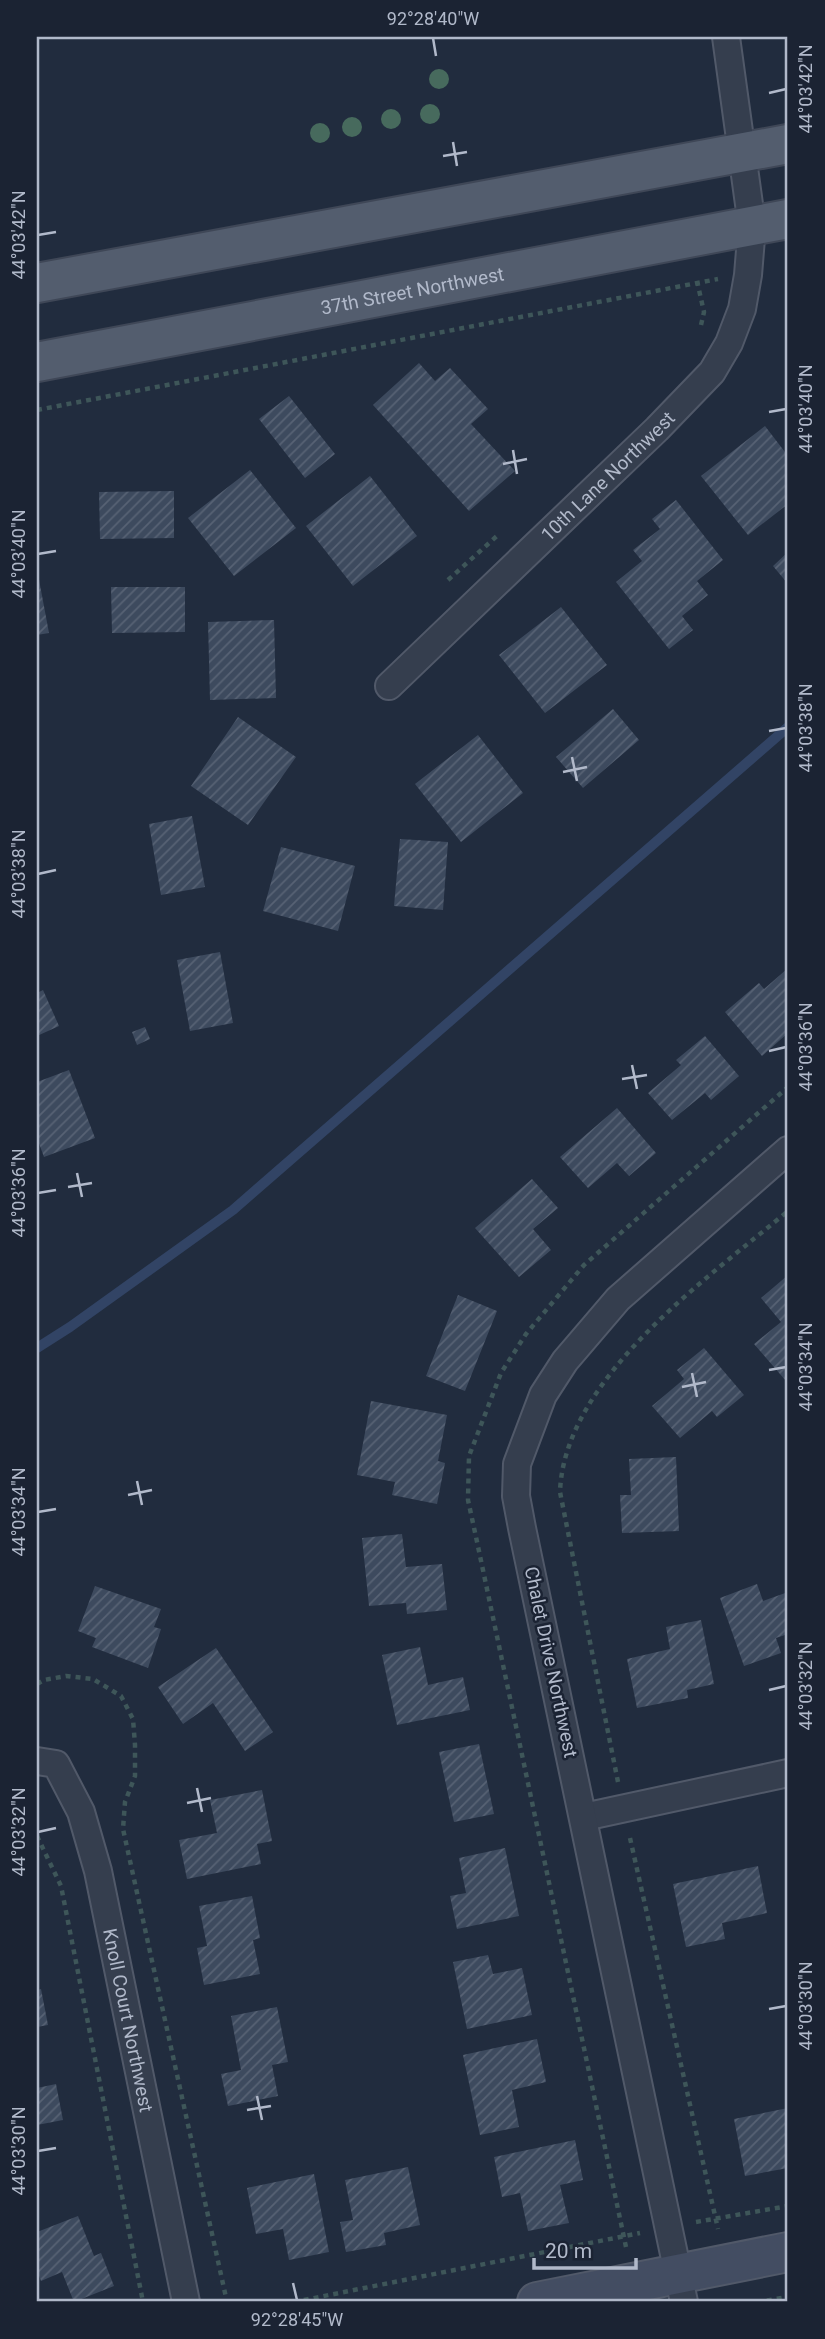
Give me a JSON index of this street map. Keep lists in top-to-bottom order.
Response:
{
  "streets": {
    "main road": ["37th Street Northwest"],
    "street": ["10th Lane Northwest", "Chalet Drive Northwest", "Knoll Court Northwest"]
  },
  "crossings": [
    ["37th Street Northwest", "10th Lane Northwest"]
  ],
  "scale_bar": "20 m",
  "coordinates": [
    "92°28'40\"W",
    "44°03'42\"N",
    "44°03'40\"N",
    "44°03'38\"N",
    "44°03'36\"N",
    "44°03'34\"N",
    "44°03'32\"N",
    "44°03'30\"N",
    "92°28'45\"W"
  ]
}
